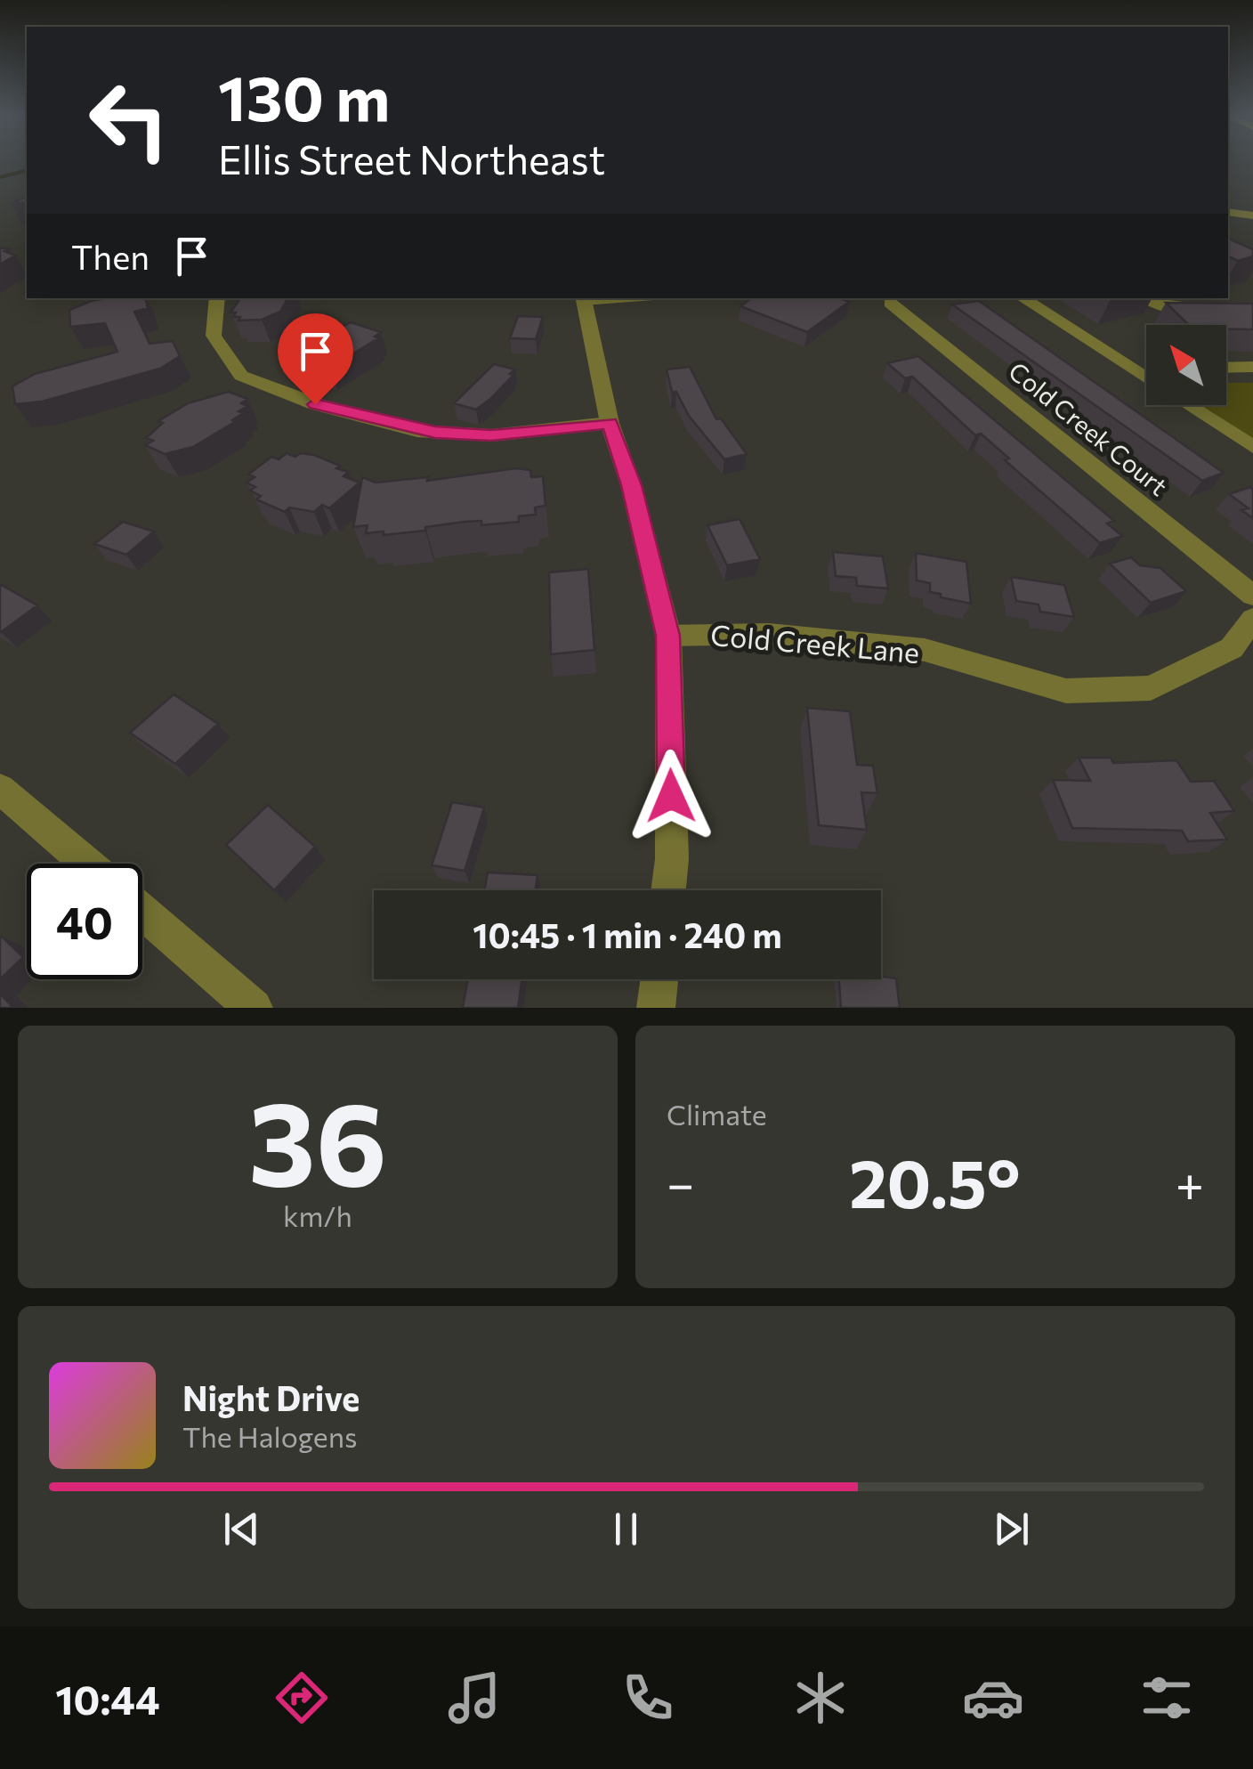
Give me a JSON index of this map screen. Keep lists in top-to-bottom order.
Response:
{
  "streets": {
    "street": ["Cold Creek Court", "Cold Creek Lane"]
  },
  "north": "top left",
  "page": {
    "turn": ["130 m", "Ellis Street Northeast"],
    "then": "Then",
    "limit": "40",
    "trip": "10:45 · 1 min · 240 m",
    "tile": [
      ["36", "km/h"],
      "Climate"
    ],
    "heat": ["−", "20.5°", "+"],
    "song": ["Night Drive", "The Halogens"],
    "tabs": "10:44"
  }
}
